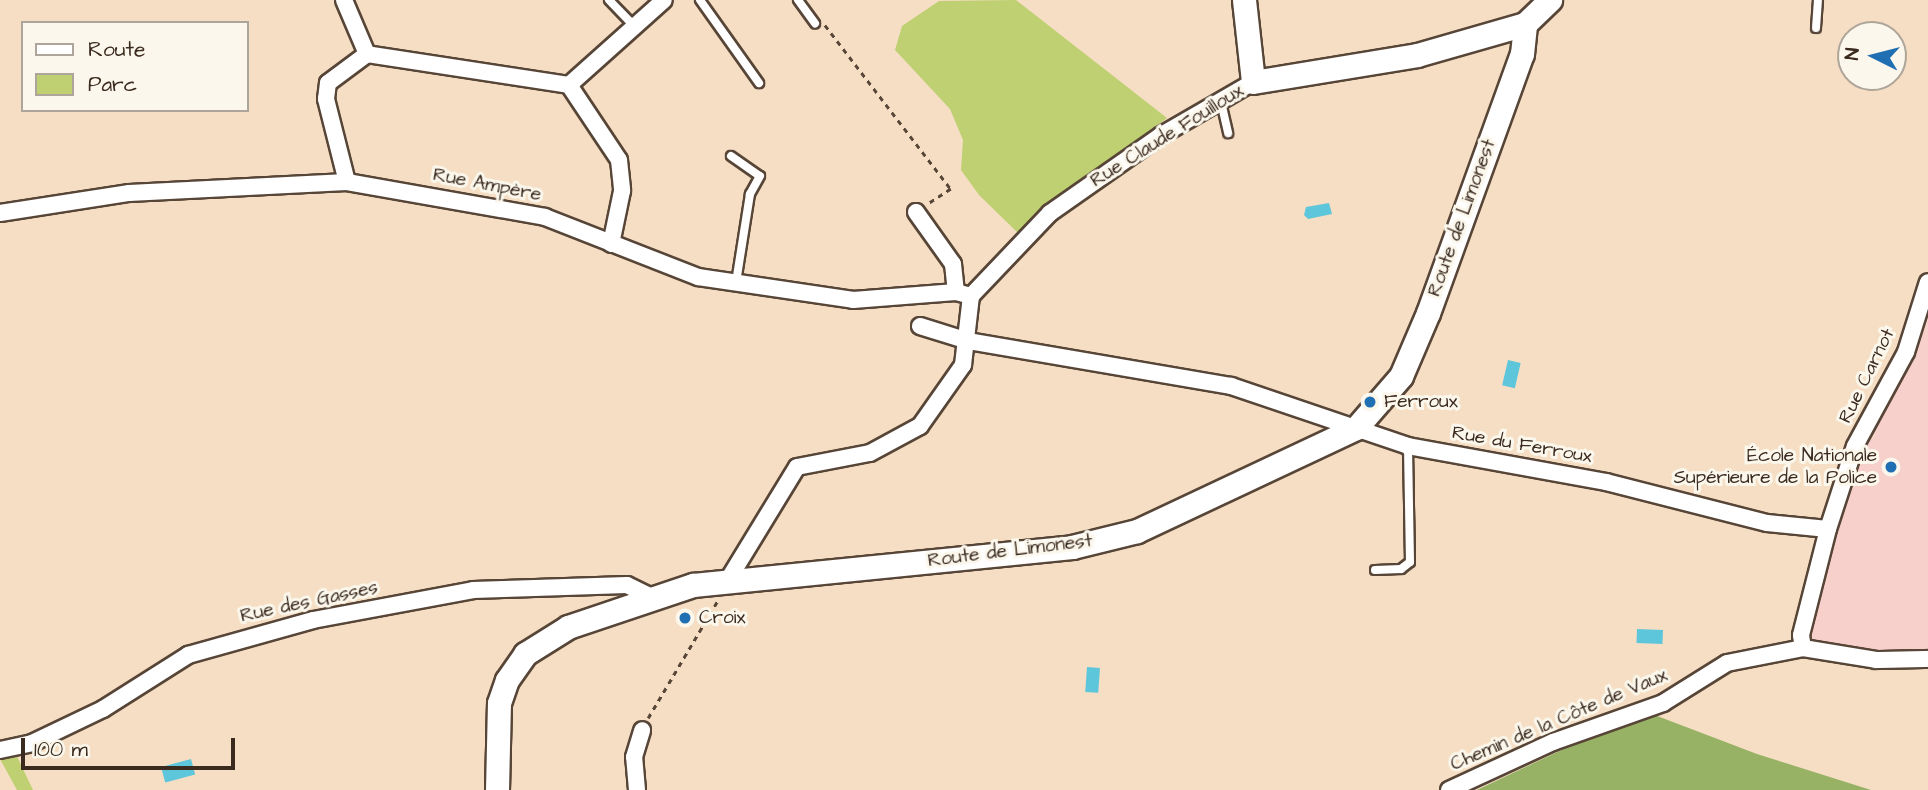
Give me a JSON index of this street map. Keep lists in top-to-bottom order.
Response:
{
  "streets": {
    "street": [
      "Rue Claude Fouilloux",
      "Rue Ampère",
      "Route de Limonest",
      "Rue Carnot",
      "Rue du Ferroux",
      "Rue des Gasses",
      "Chemin de la Côte de Vaux"
    ]
  },
  "crossings": [
    ["Rue Claude Fouilloux", "Rue Ampère"],
    ["Rue Claude Fouilloux", "Route de Limonest"],
    ["Route de Limonest", "Rue du Ferroux"],
    ["Route de Limonest", "Rue des Gasses"],
    ["Rue Carnot", "Rue du Ferroux"]
  ],
  "places": ["Ferroux", "École Nationale Supérieure de la Police", "Croix"],
  "legend": ["Route", "Parc"],
  "scale_bar": "100 m",
  "north": "left"
}
